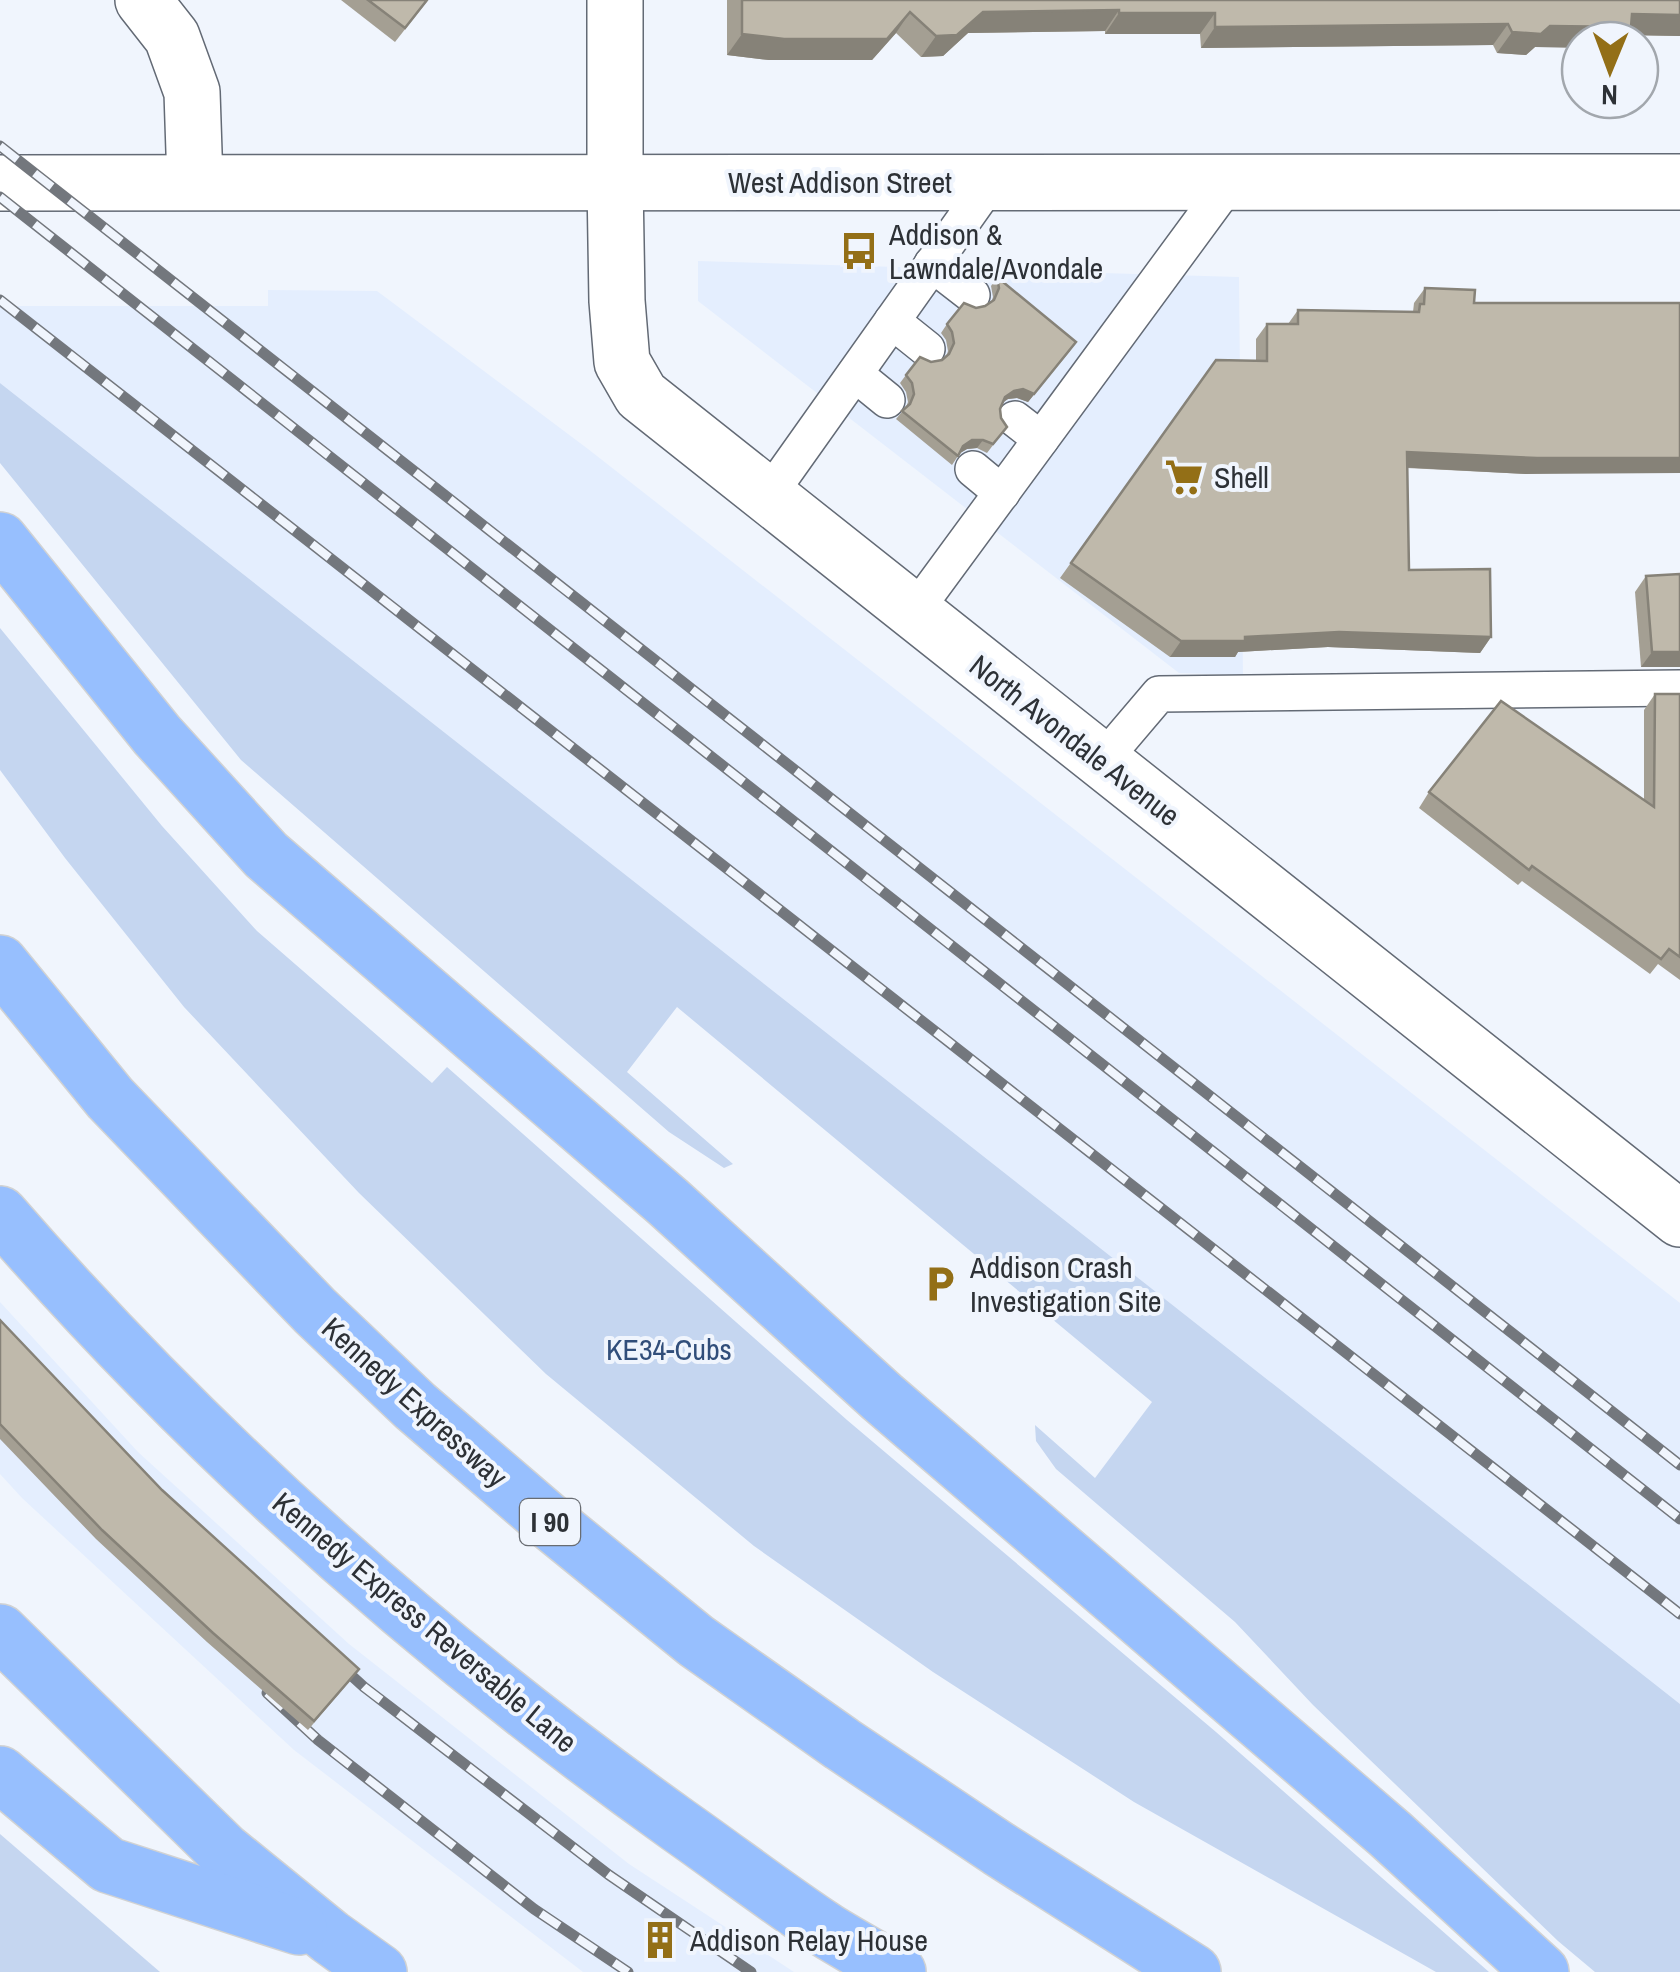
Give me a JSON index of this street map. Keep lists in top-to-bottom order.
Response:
{
  "streets": {
    "highway": ["Kennedy Expressway", "I 90", "Kennedy Express Reversable Lane"],
    "street": ["West Addison Street", "North Avondale Avenue"]
  },
  "crossings": [
    ["West Addison Street", "North Avondale Avenue"]
  ],
  "parks": ["KE34-Cubs"],
  "places": {
    "bus stop": ["Addison & Lawndale/Avondale"],
    "supermarket": ["Shell"],
    "parking": ["Addison Crash Investigation Site"],
    "building": ["Addison Relay House"]
  },
  "north": "bottom"
}
